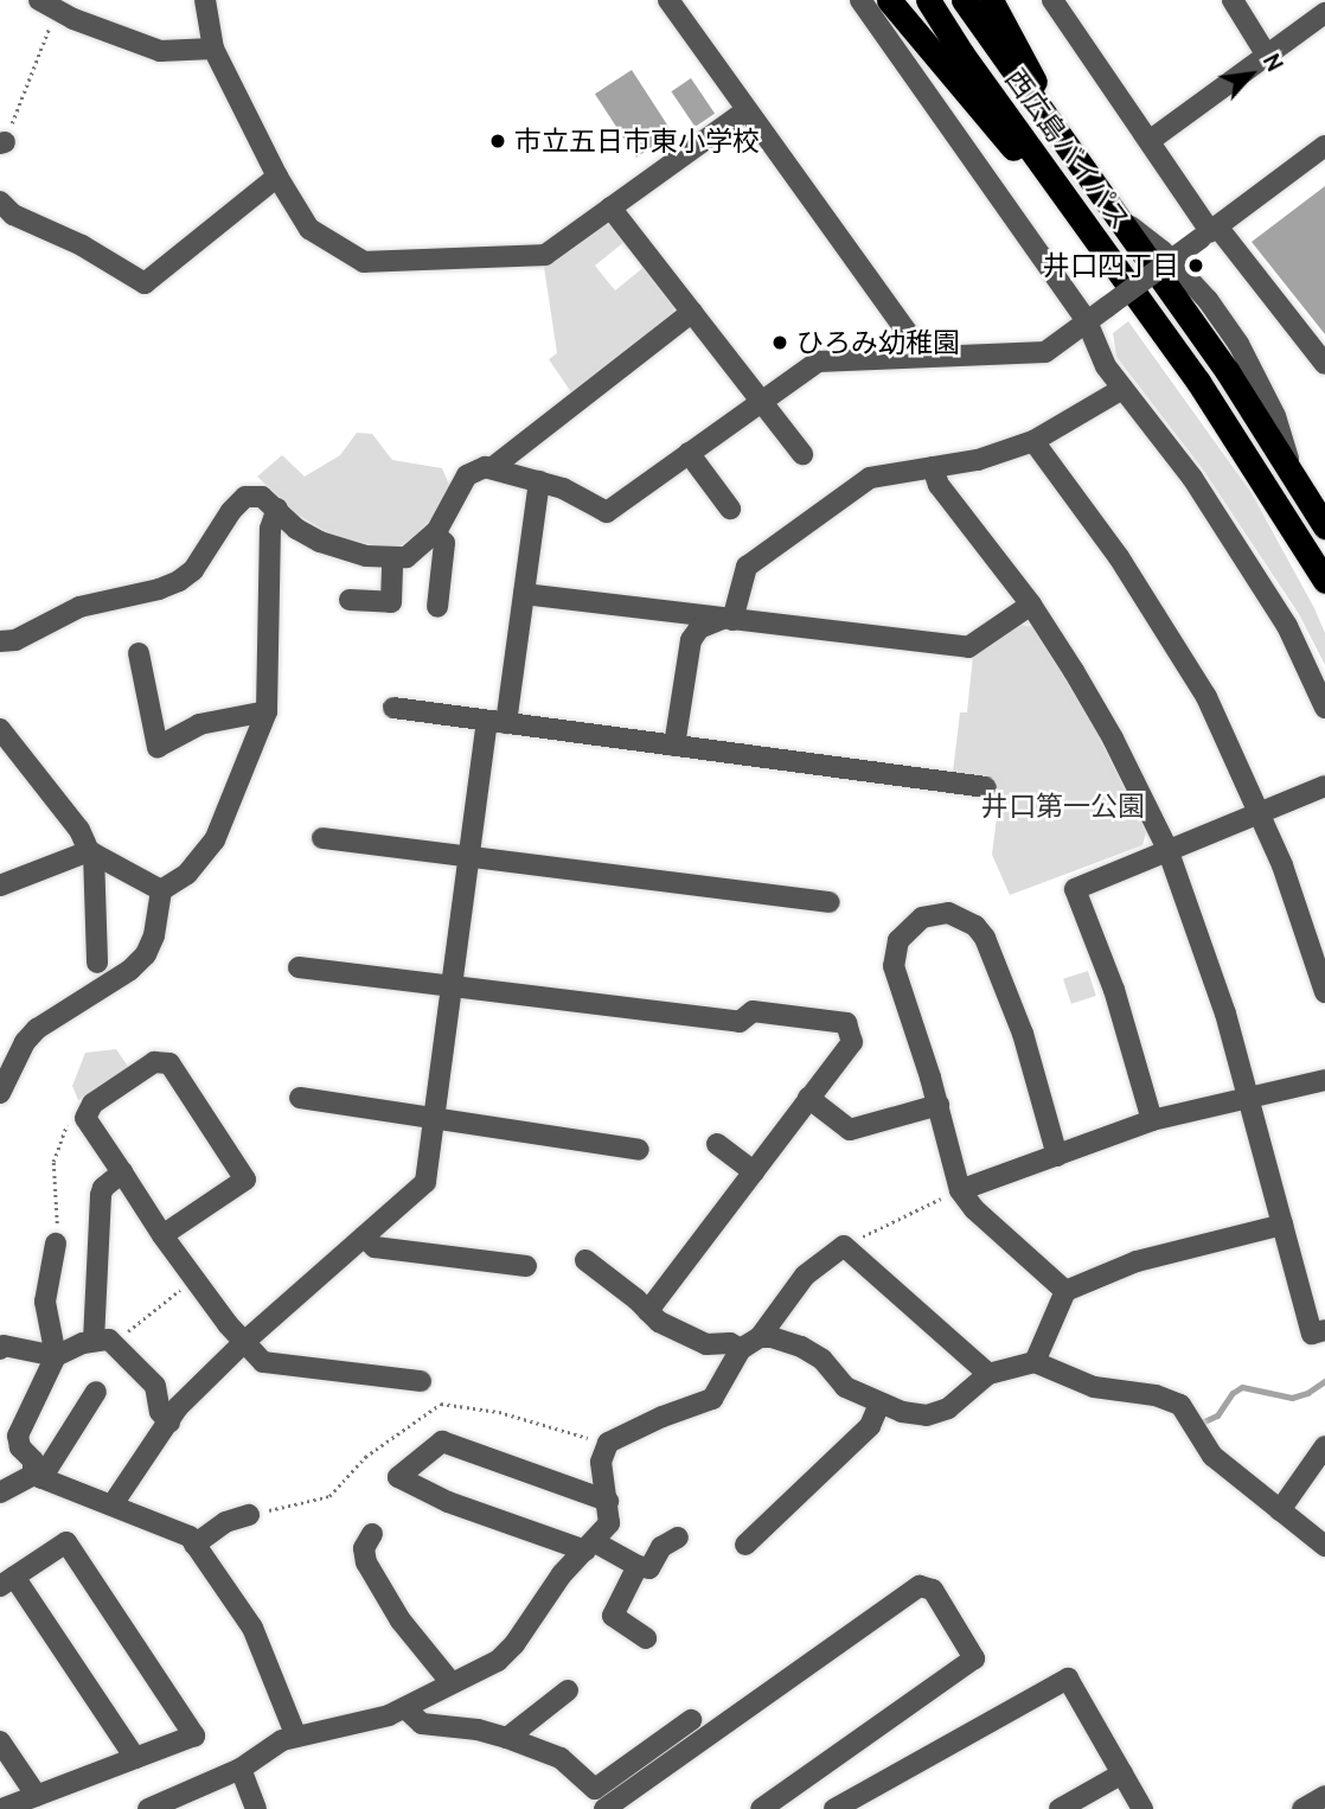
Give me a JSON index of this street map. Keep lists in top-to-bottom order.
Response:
{
  "streets": {
    "highway": ["西広島バイパス"]
  },
  "parks": ["井口第一公園"],
  "places": ["市立五日市東小学校", "井口四丁目", "ひろみ幼稚園"],
  "north": "top right"
}
